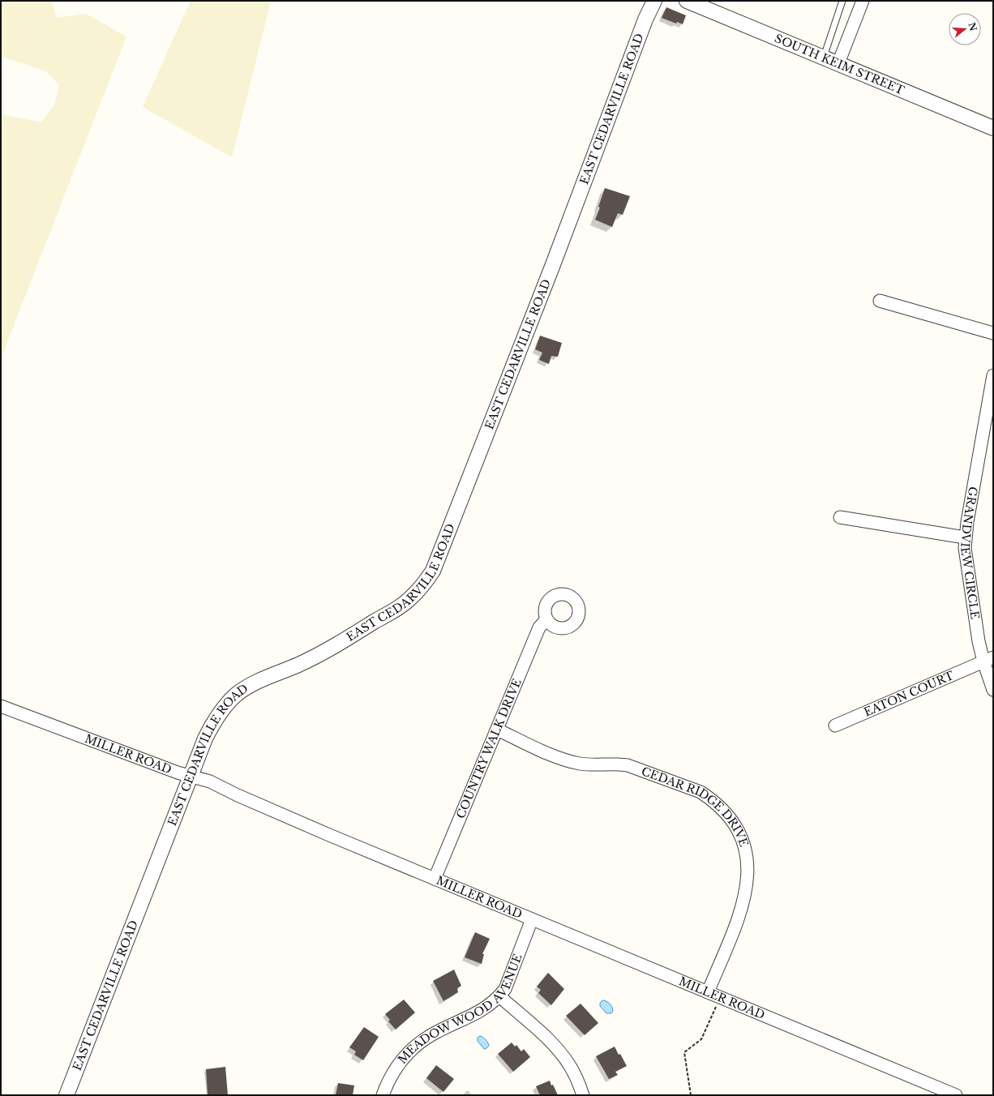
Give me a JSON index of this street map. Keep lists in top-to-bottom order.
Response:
{
  "streets": {
    "street": [
      "SOUTH KEIM STREET",
      "EAST CEDARVILLE ROAD",
      "GRANDVIEW CIRCLE",
      "EATON COURT",
      "COUNTRY WALK DRIVE",
      "MILLER ROAD",
      "CEDAR RIDGE DRIVE",
      "MEADOW WOOD AVENUE"
    ]
  },
  "crossings": [
    ["EAST CEDARVILLE ROAD", "MILLER ROAD"],
    ["GRANDVIEW CIRCLE", "EATON COURT"],
    ["COUNTRY WALK DRIVE", "MILLER ROAD"],
    ["COUNTRY WALK DRIVE", "CEDAR RIDGE DRIVE"],
    ["MILLER ROAD", "CEDAR RIDGE DRIVE"],
    ["MILLER ROAD", "MEADOW WOOD AVENUE"]
  ],
  "north": "right"
}
